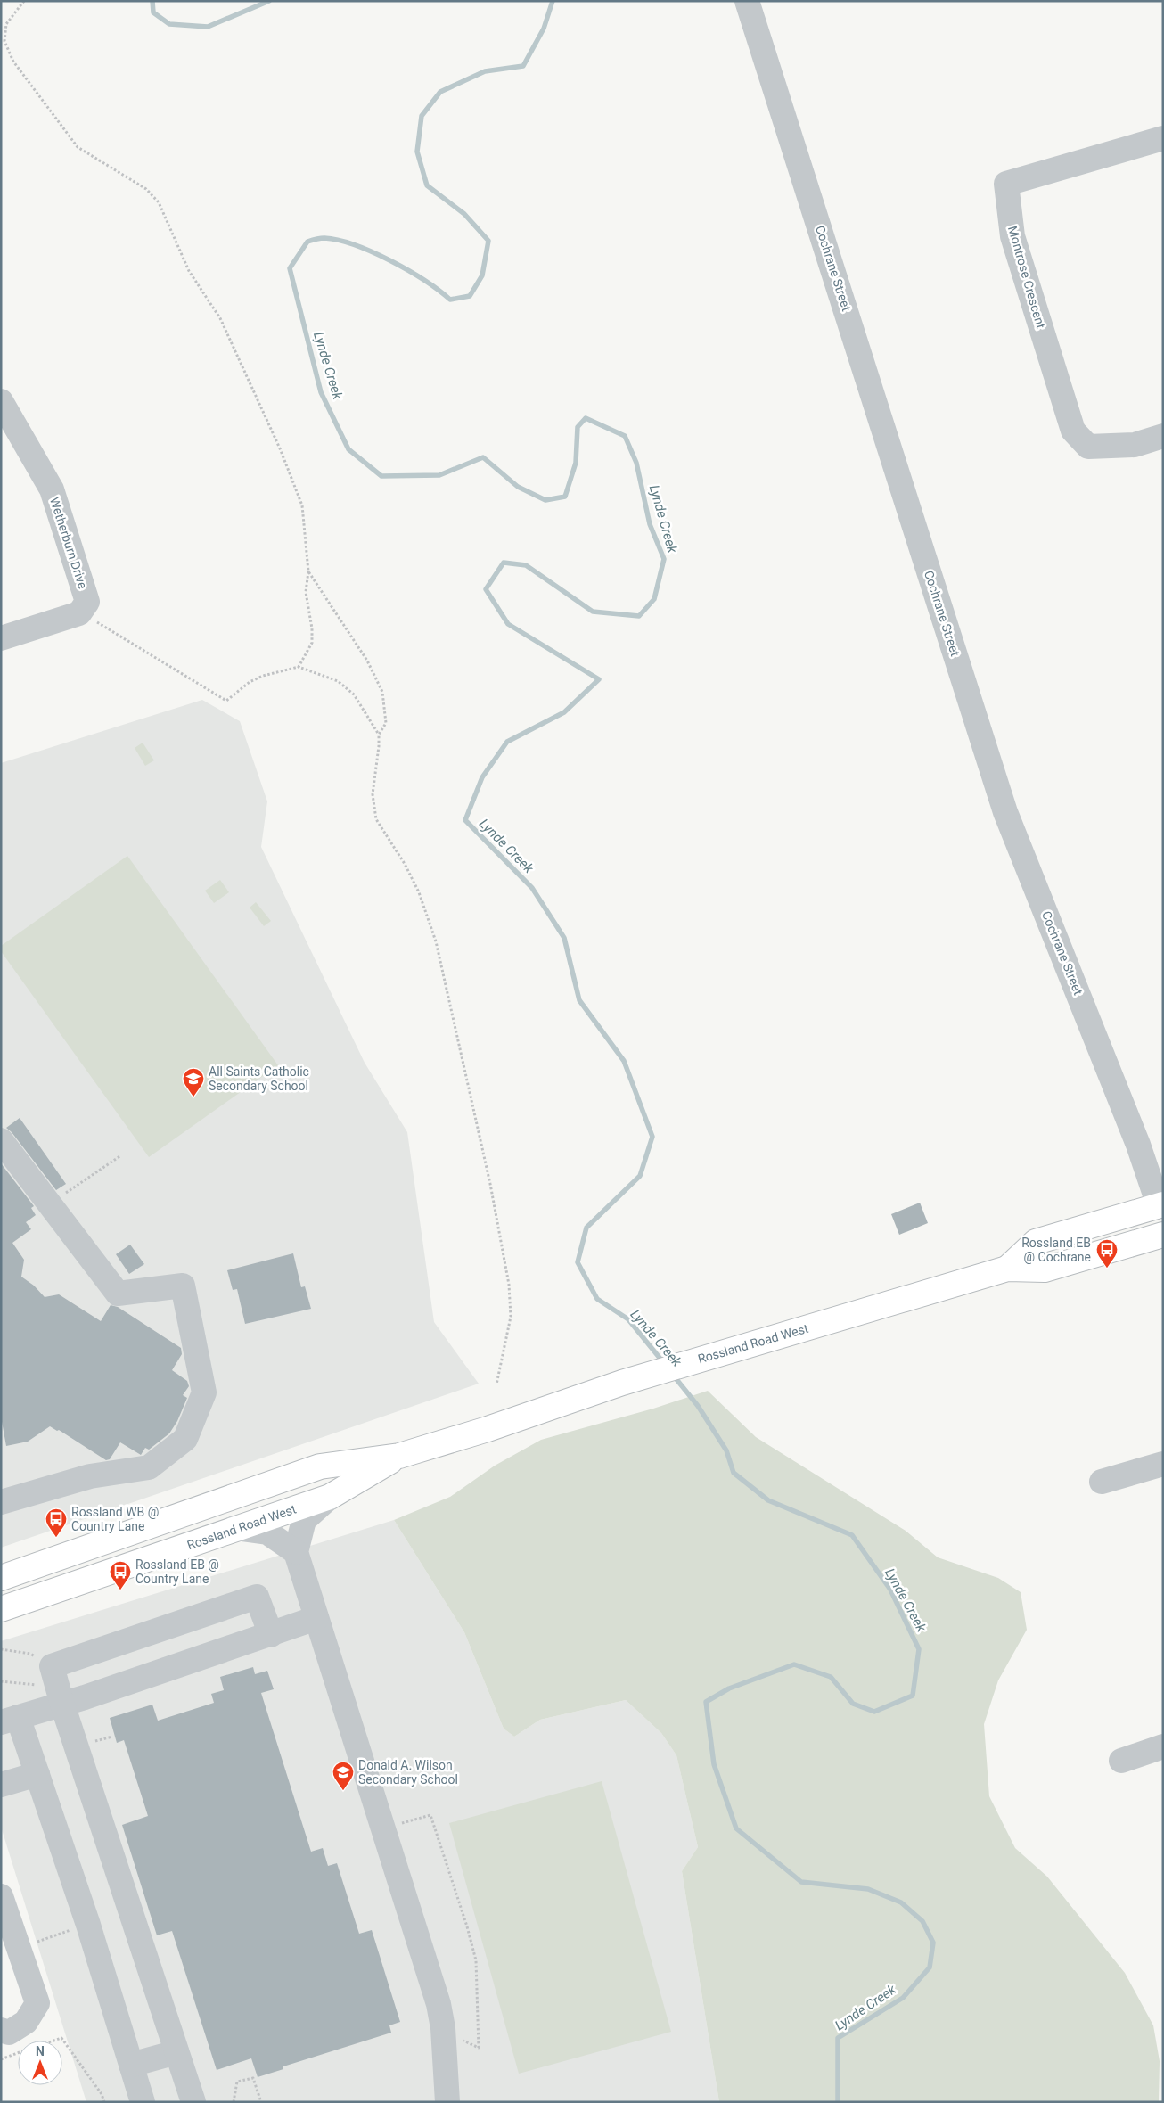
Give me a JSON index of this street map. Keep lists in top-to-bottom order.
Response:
{
  "streets": {
    "main road": ["Rossland Road West"],
    "street": ["Cochrane Street", "Montrose Crescent", "Wetherburn Drive"]
  },
  "crossings": [
    ["Cochrane Street", "Rossland Road West"]
  ],
  "water": ["Lynde Creek"],
  "places": {
    "school or university": ["All Saints Catholic Secondary School", "Donald A. Wilson Secondary School"],
    "bus stop": ["Rossland EB @ Cochrane", "Rossland WB @ Country Lane", "Rossland EB @ Country Lane"]
  },
  "north": "top"
}
